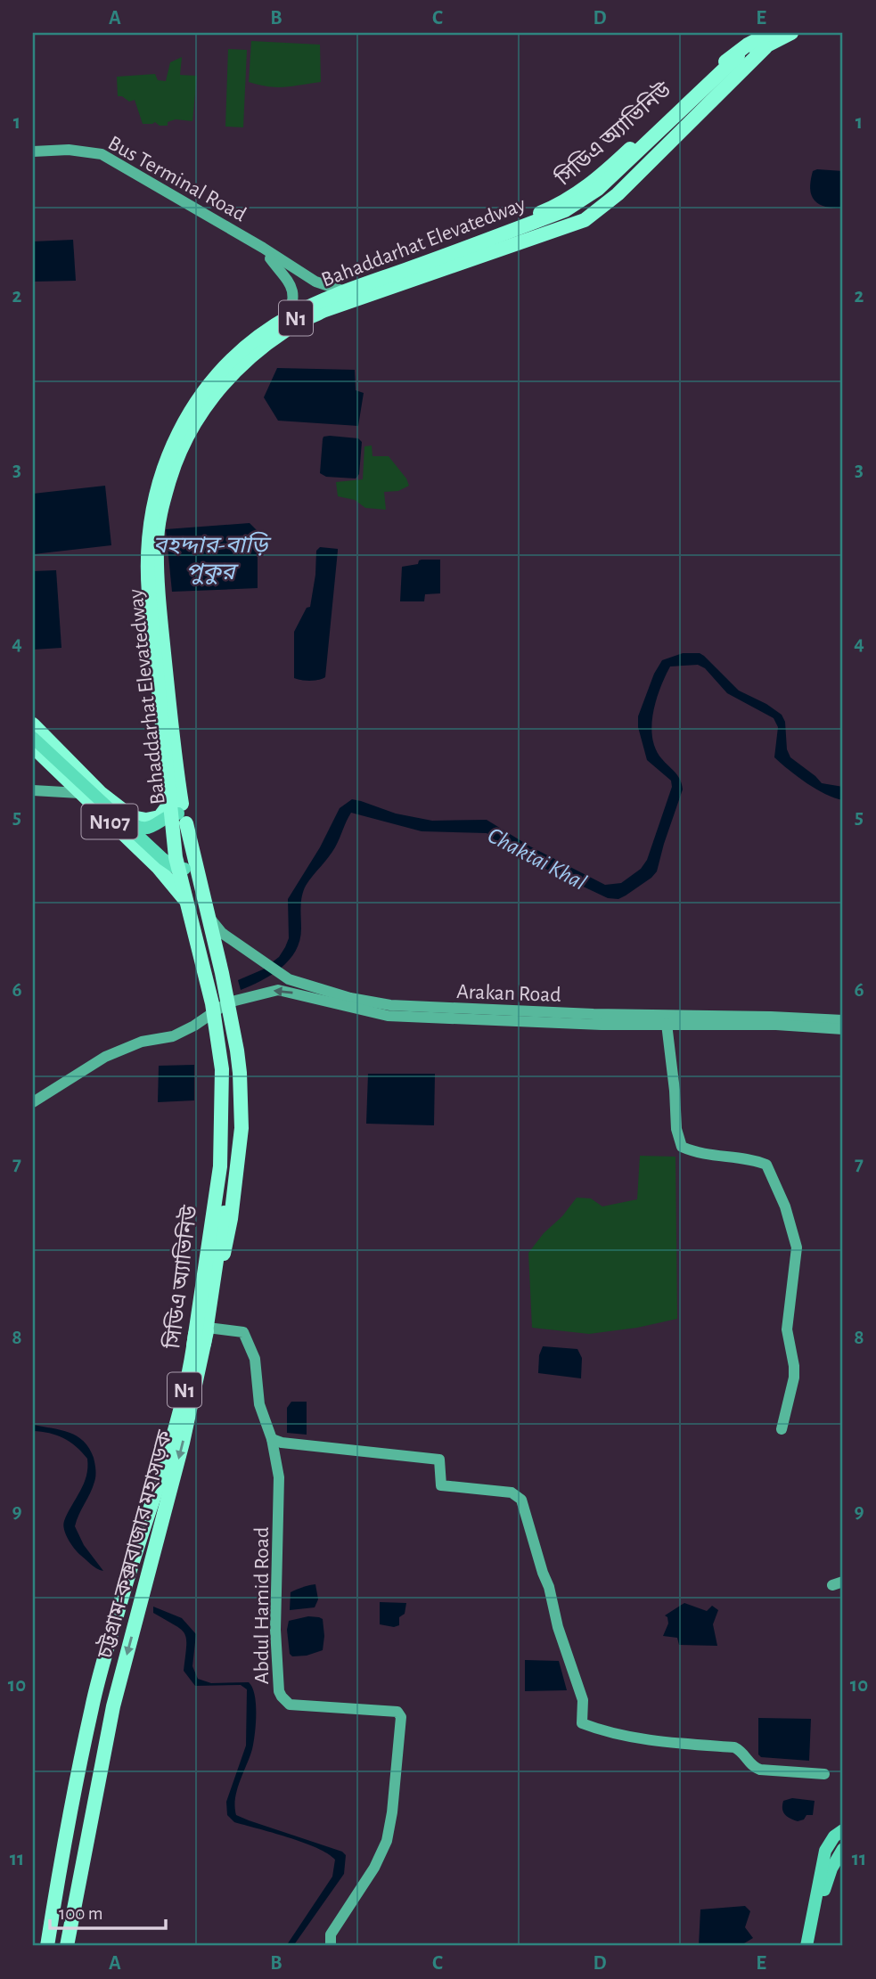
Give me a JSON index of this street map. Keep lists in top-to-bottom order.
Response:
{
  "streets": {
    "highway": [
      "সিডিএ অ্যাভিনিউ",
      "Bahaddarhat Elevatedway",
      "N1",
      "N107",
      "চট্টগ্রাম-কক্সবাজার মহাসড়ক"
    ],
    "street": ["Bus Terminal Road", "Arakan Road", "Abdul Hamid Road"]
  },
  "crossings": [
    ["সিডিএ অ্যাভিনিউ", "Bus Terminal Road"],
    ["সিডিএ অ্যাভিনিউ", "Bahaddarhat Elevatedway"],
    ["সিডিএ অ্যাভিনিউ", "N1"],
    ["সিডিএ অ্যাভিনিউ", "N107"],
    ["সিডিএ অ্যাভিনিউ", "Arakan Road"],
    ["সিডিএ অ্যাভিনিউ", "চট্টগ্রাম-কক্সবাজার মহাসড়ক"],
    ["Bahaddarhat Elevatedway", "N1"],
    ["Bahaddarhat Elevatedway", "N107"]
  ],
  "one_way": ["চট্টগ্রাম-কক্সবাজার মহাসড়ক"],
  "water": ["বহদ্দার-বাড়ি পুকুর", "Chaktai Khal"],
  "scale_bar": "100 m",
  "grid": {
    "columns": [
      "A",
      "B",
      "C",
      "D",
      "E"
    ],
    "rows": [
      "1",
      "2",
      "3",
      "4",
      "5",
      "6",
      "7",
      "8",
      "9",
      "10",
      "11"
    ]
  }
}
